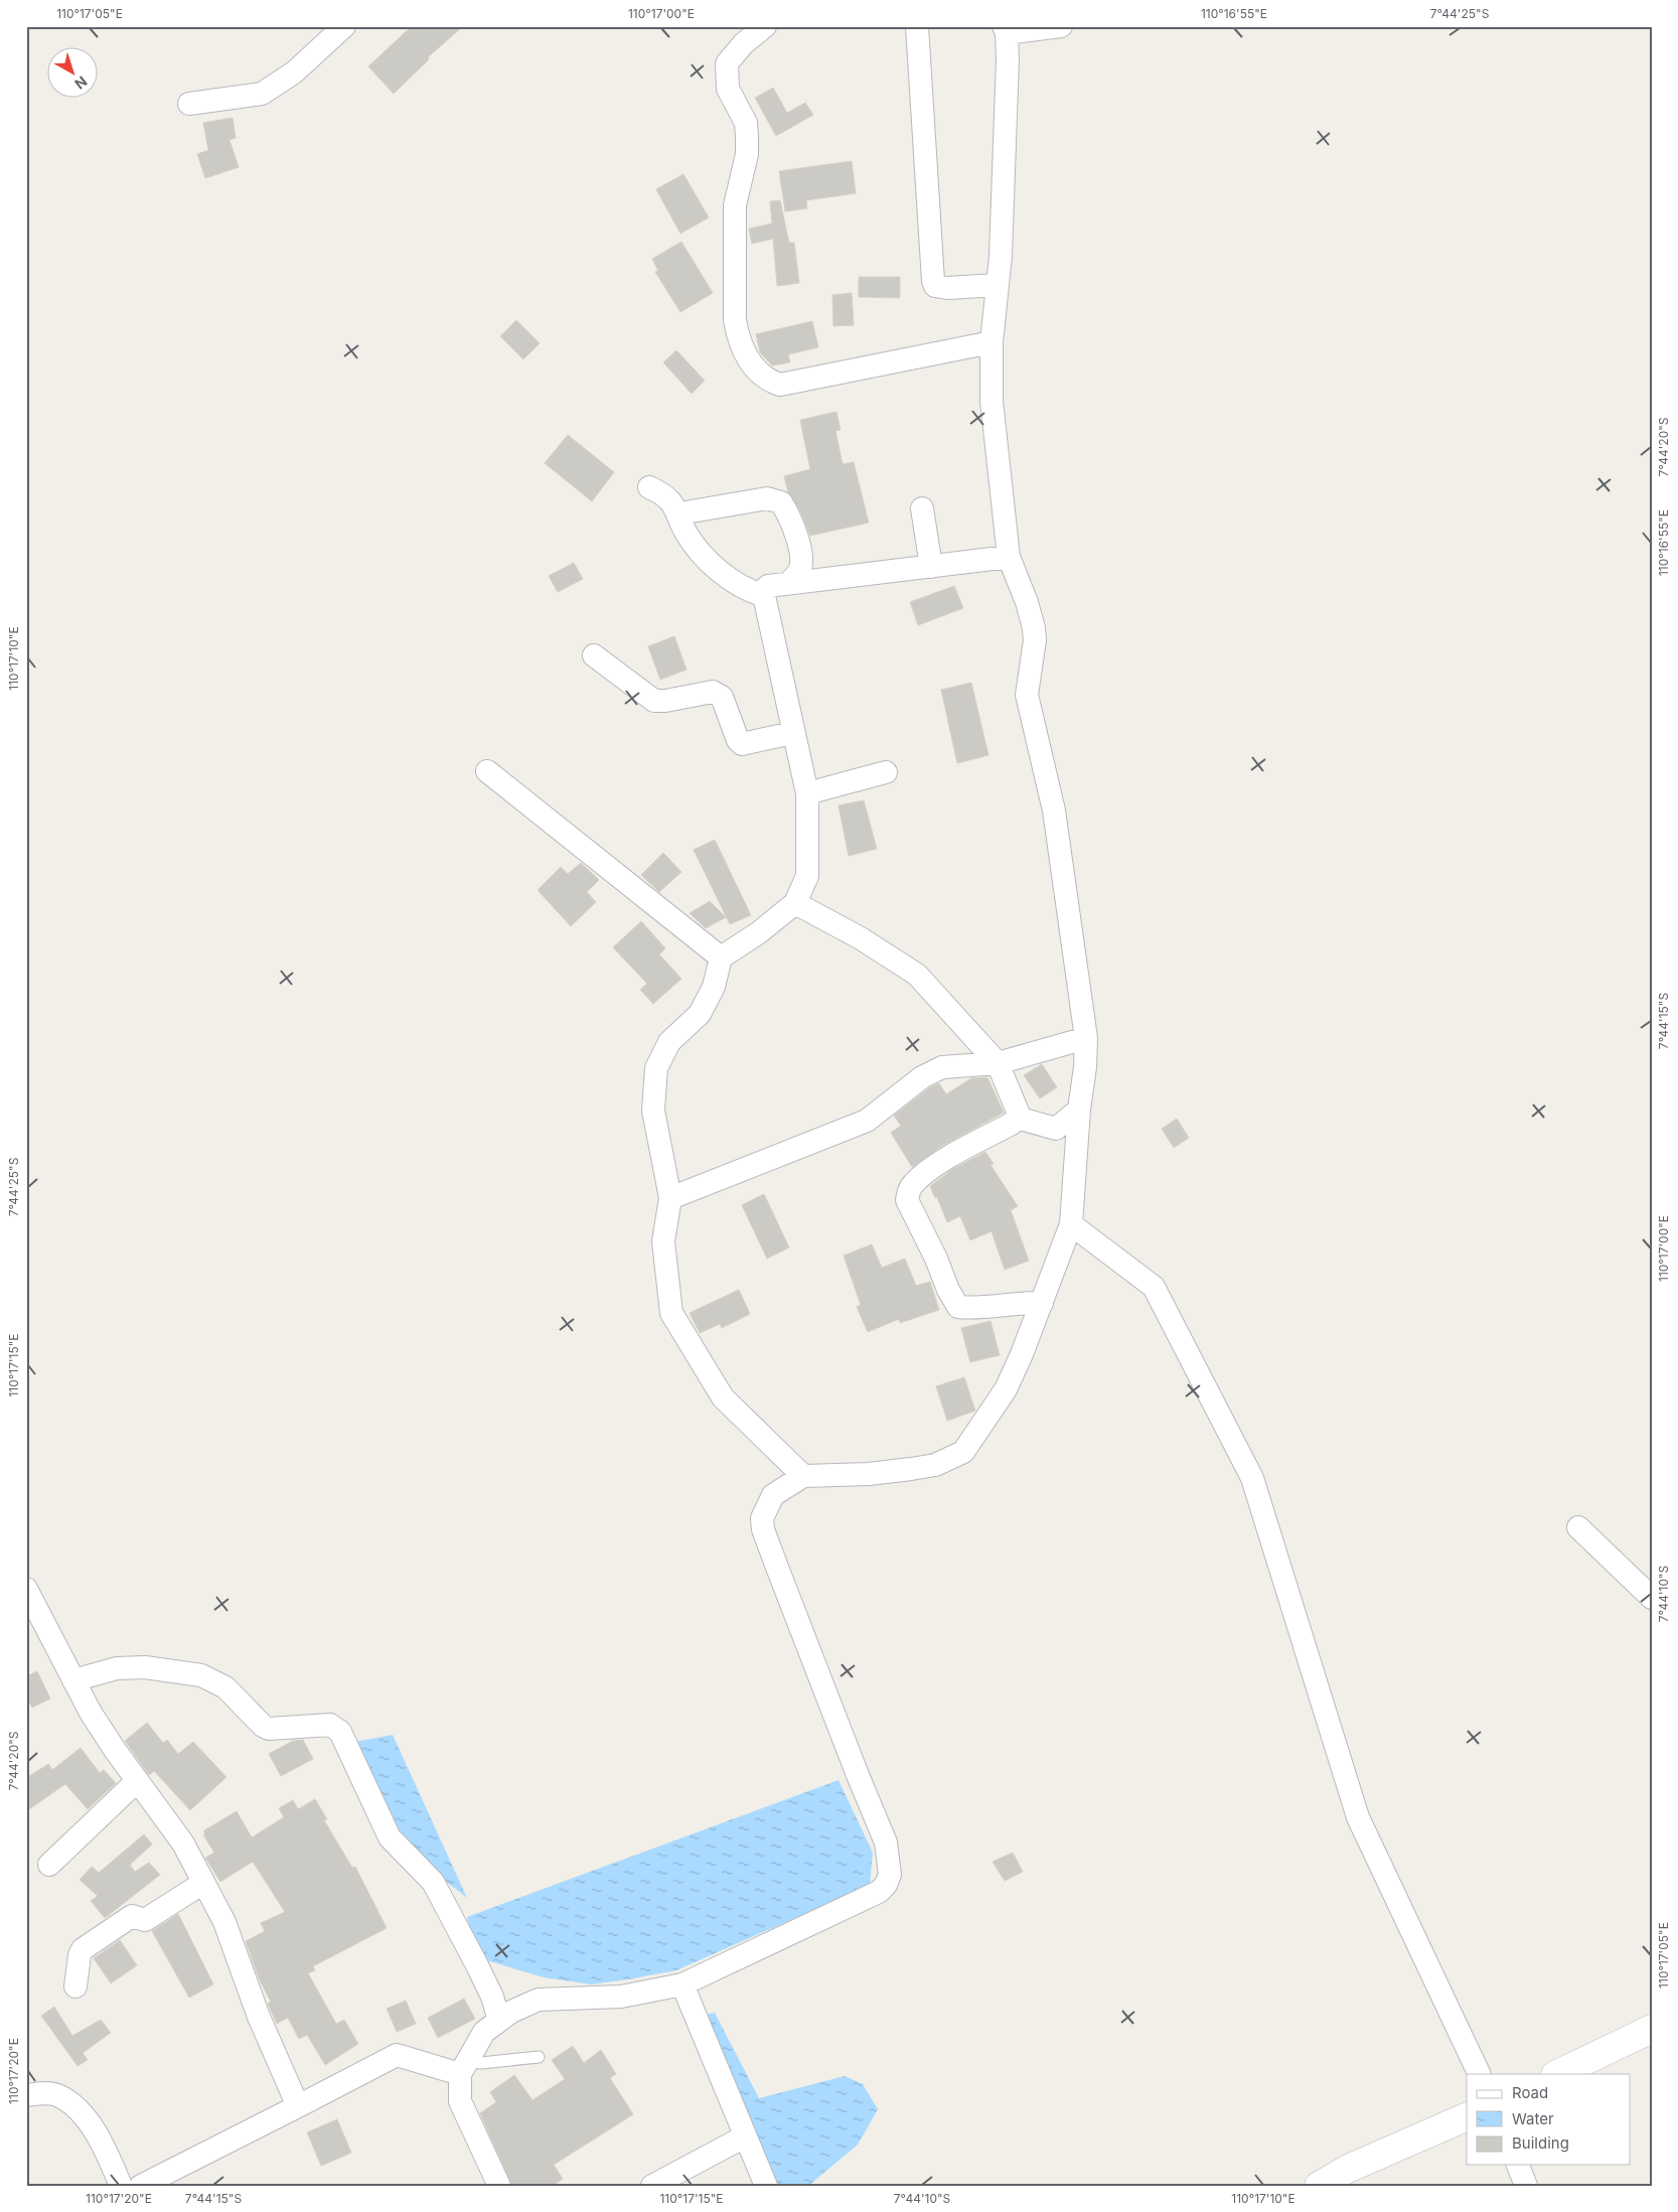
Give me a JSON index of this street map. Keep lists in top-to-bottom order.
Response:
{
  "legend": ["Road", "Water", "Building"],
  "north": "bottom right",
  "coordinates": [
    "110°17'05\"E",
    "110°17'00\"E",
    "110°16'55\"E",
    "7°44'25\"S",
    "7°44'20\"S",
    "110°17'10\"E",
    "7°44'15\"S",
    "110°17'15\"E",
    "7°44'10\"S",
    "110°17'20\"E"
  ]
}
